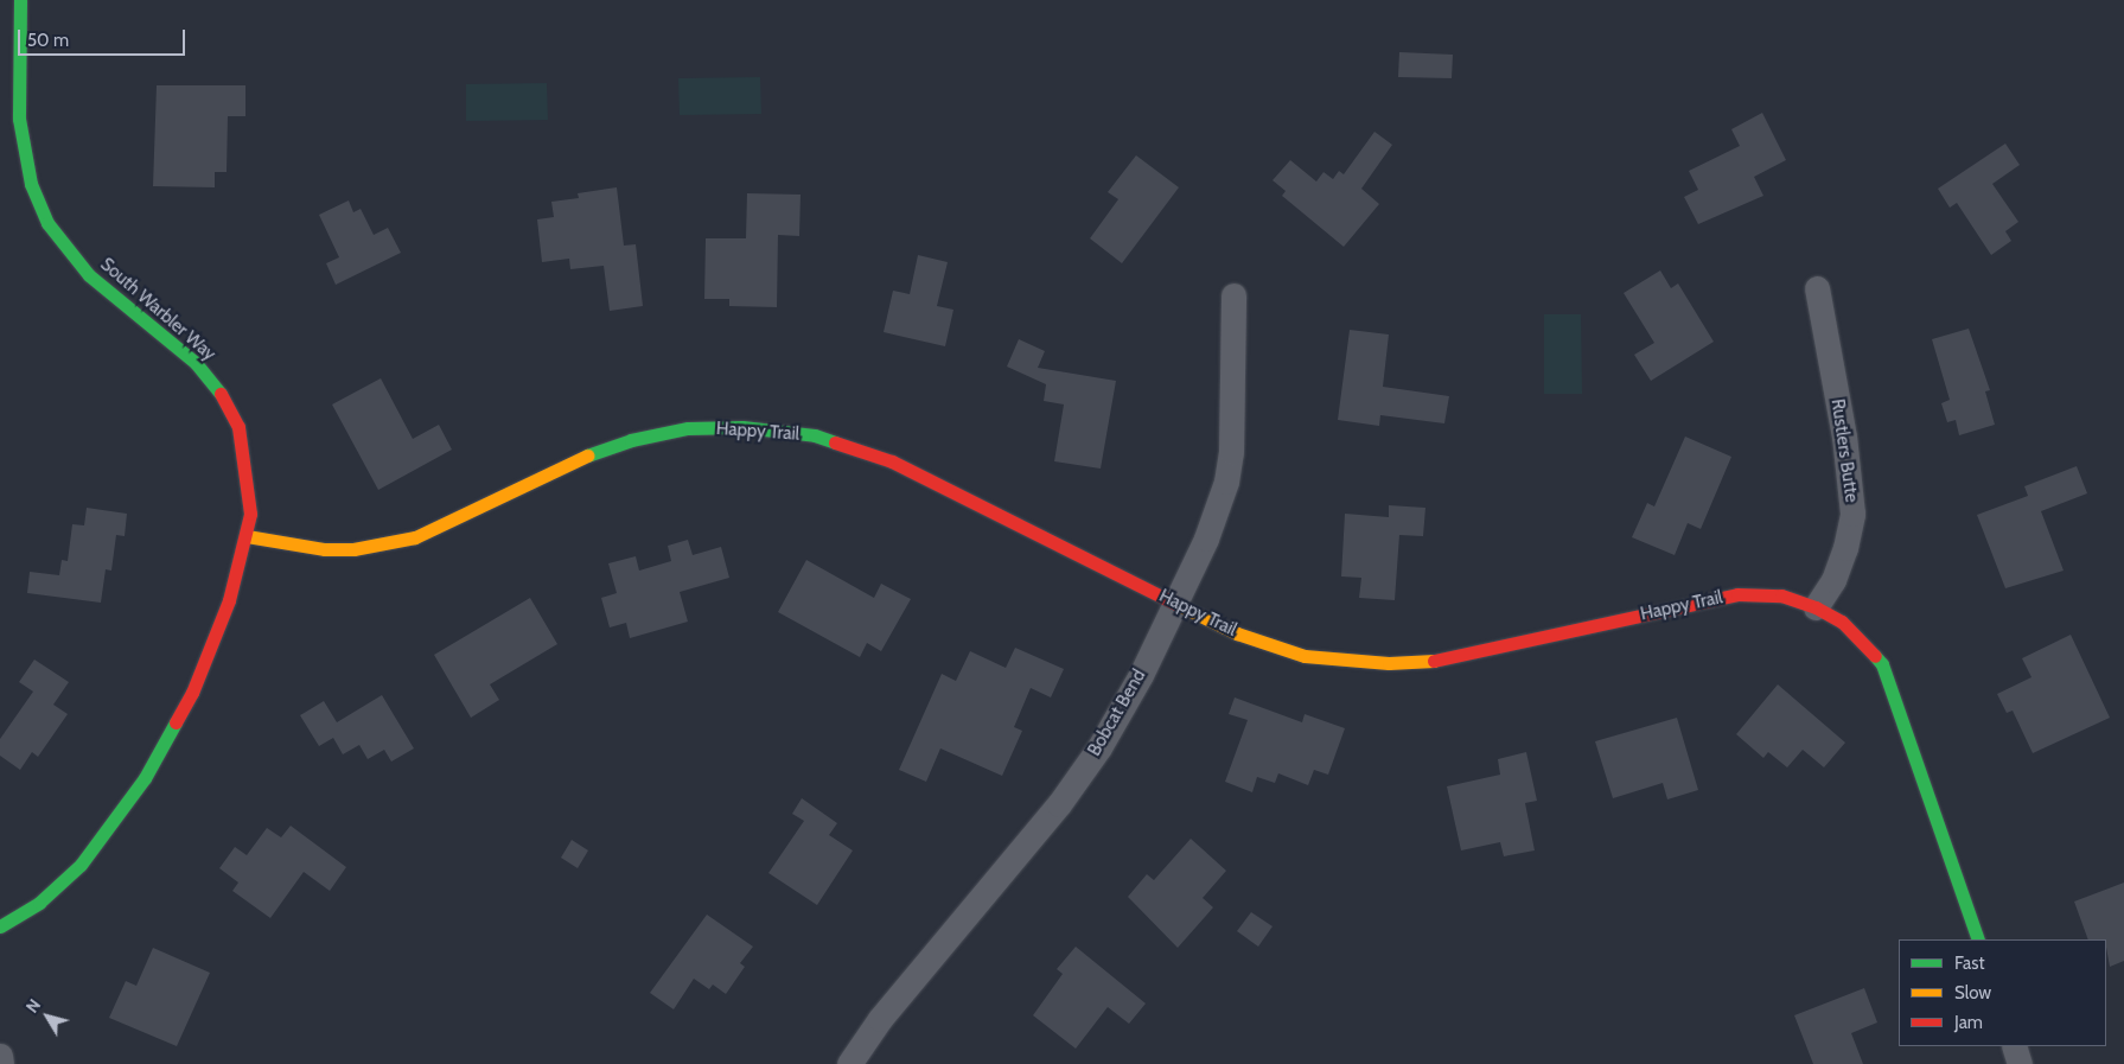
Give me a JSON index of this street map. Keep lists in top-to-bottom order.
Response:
{
  "streets": {
    "street": [
      "South Warbler Way",
      "Happy Trail",
      "Rustlers Butte",
      "Bobcat Bend"
    ]
  },
  "crossings": [
    ["South Warbler Way", "Happy Trail"],
    ["Happy Trail", "Rustlers Butte"],
    ["Happy Trail", "Bobcat Bend"]
  ],
  "legend": ["Fast", "Slow", "Jam"],
  "scale_bar": "50 m",
  "north": "top left"
}
